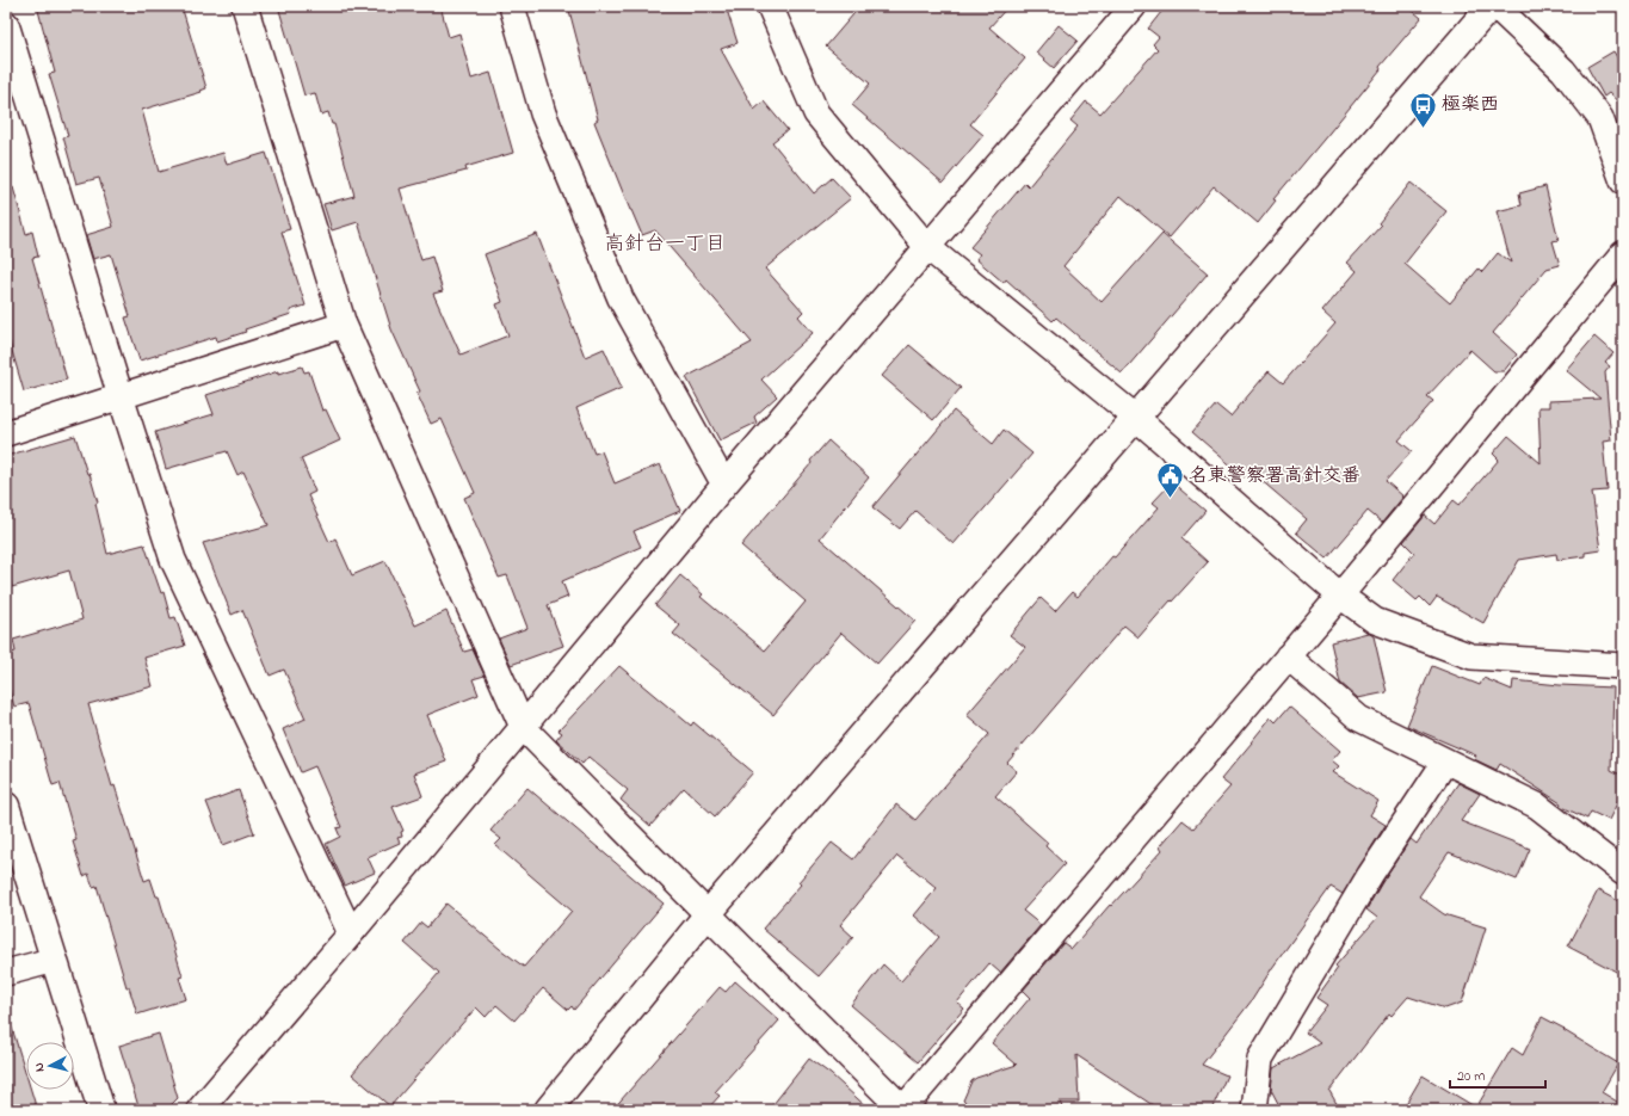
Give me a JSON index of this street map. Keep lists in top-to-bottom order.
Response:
{
  "districts": ["高針台一丁目"],
  "places": {
    "bus stop": ["極楽西"],
    "public building": ["名東警察署高針交番"]
  },
  "scale_bar": "20 m",
  "north": "left"
}
